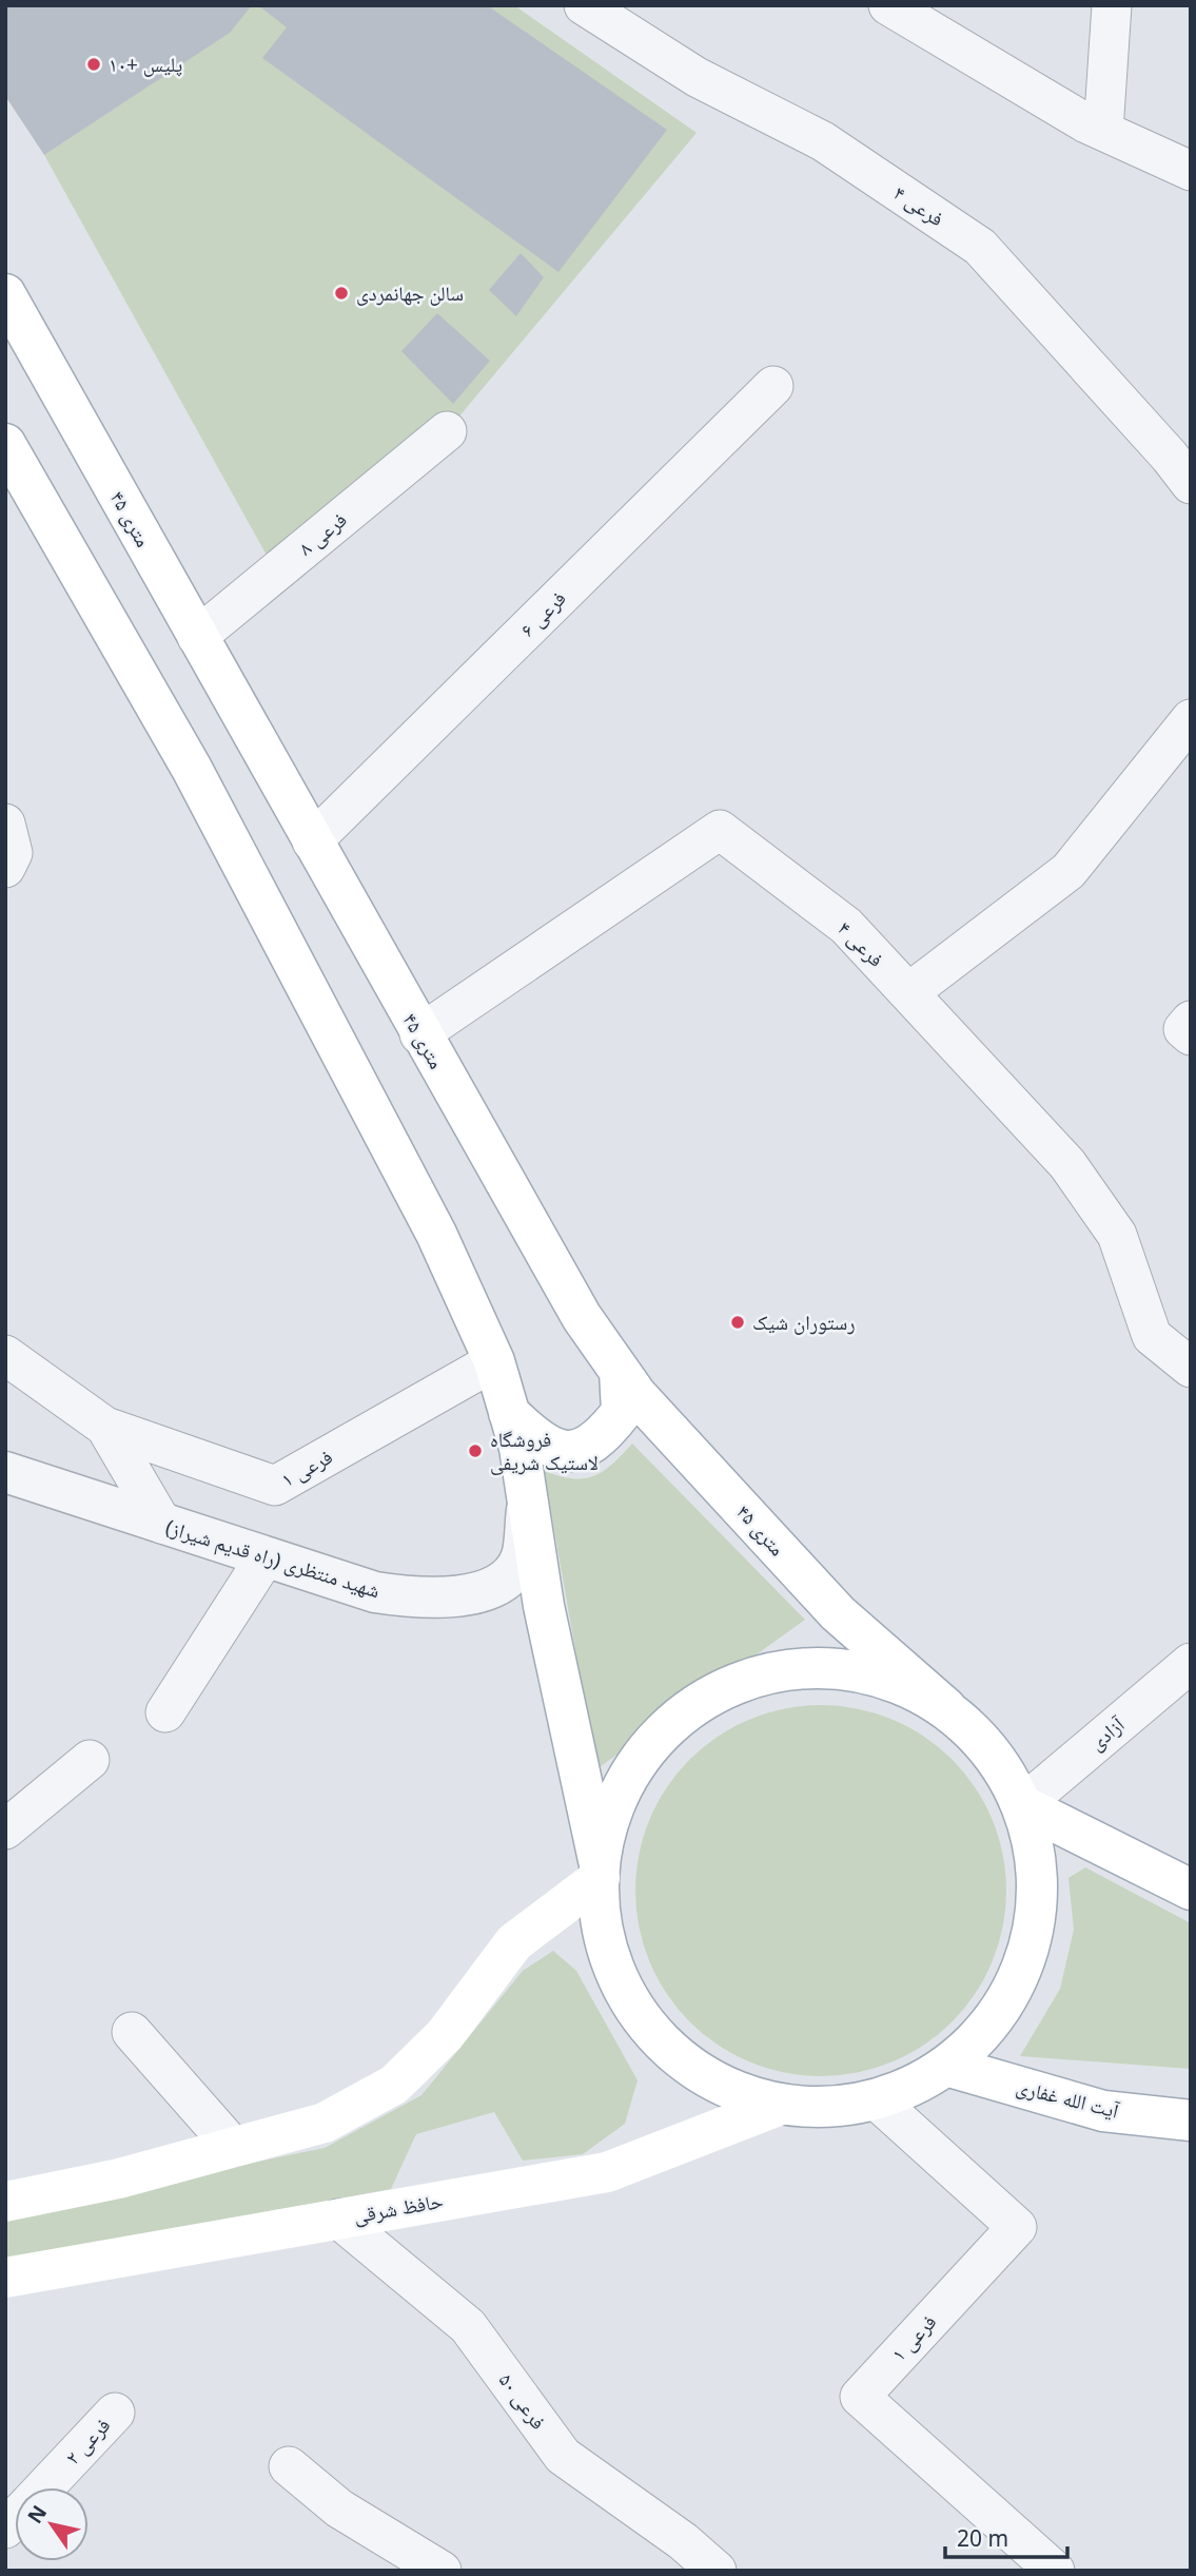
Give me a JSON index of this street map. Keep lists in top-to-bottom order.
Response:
{
  "streets": {
    "main road": ["۴۵ متری", "آیت الله غفاری", "حافظ شرقی"],
    "street": [
      "فرعی ۴",
      "فرعی ۸",
      "فرعی ۶",
      "فرعی ۱",
      "شهید منتظری (راه قدیم شیراز)",
      "آزادی",
      "فرعی ۵۰",
      "فرعی ۲"
    ]
  },
  "crossings": [
    ["فرعی ۴", "۴۵ متری"],
    ["۴۵ متری", "فرعی ۸"],
    ["۴۵ متری", "فرعی ۶"],
    ["حافظ شرقی", "فرعی ۵۰"]
  ],
  "places": [
    "پلیس +۱۰",
    "سالن جهانمردی",
    "رستوران شیک",
    "فروشگاه لاستیک شریفی"
  ],
  "scale_bar": "20 m",
  "north": "top left"
}
